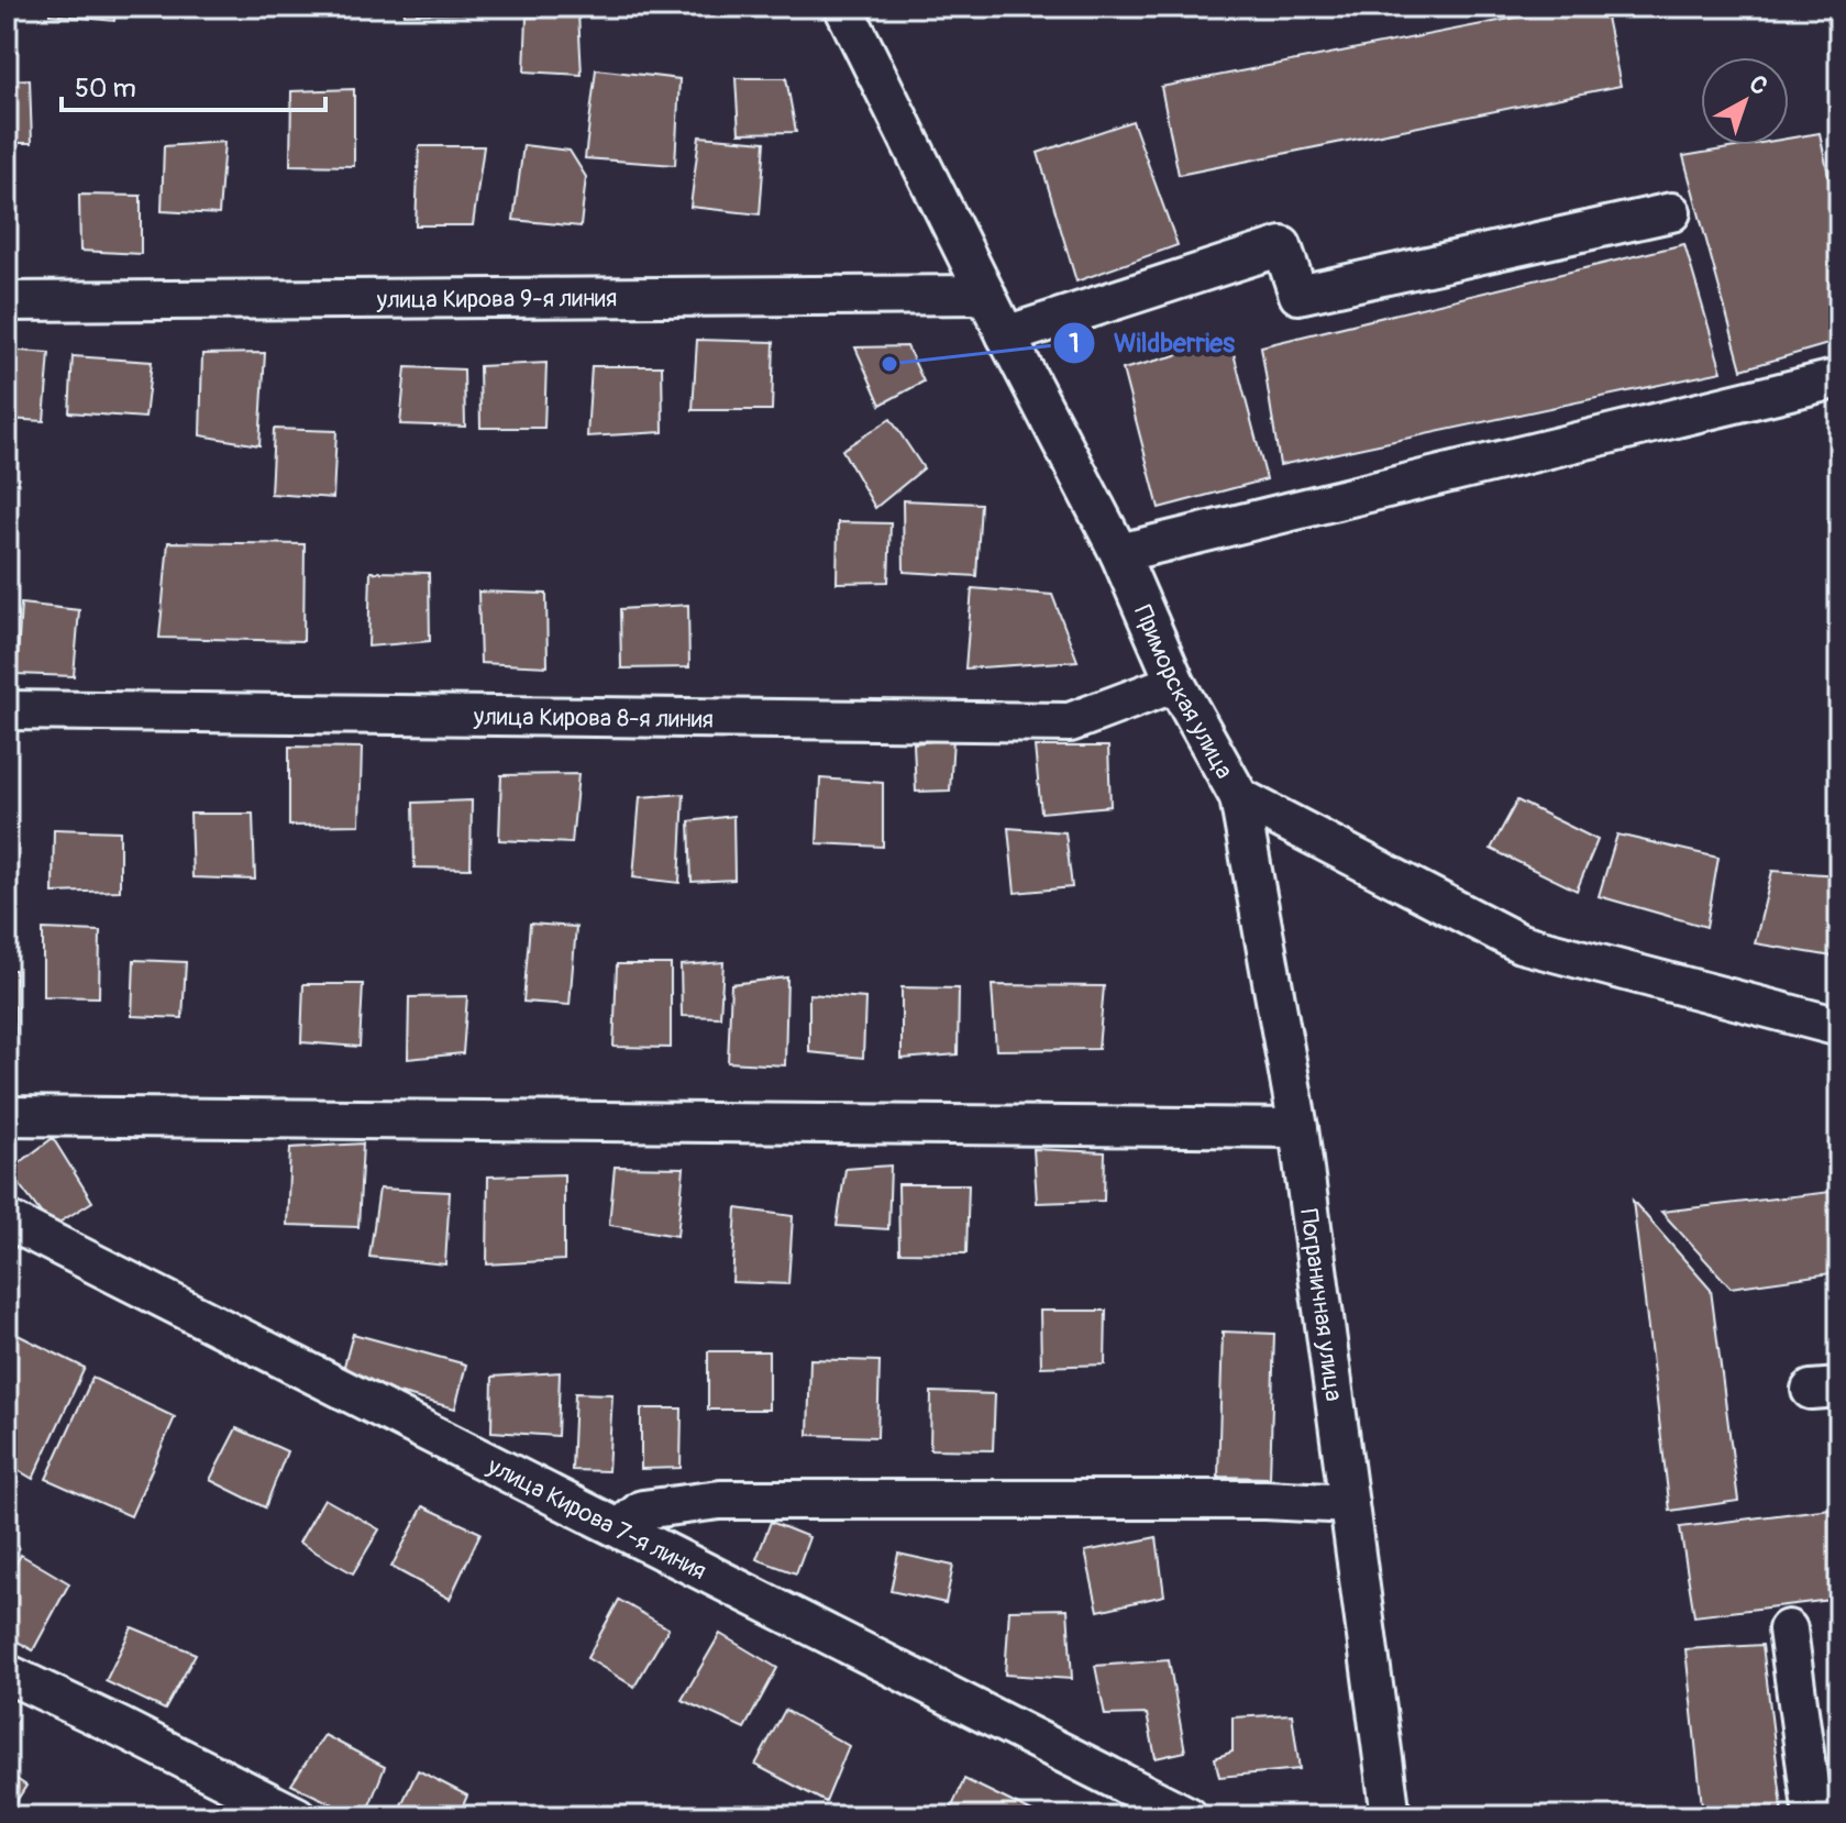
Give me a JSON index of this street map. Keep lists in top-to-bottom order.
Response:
{
  "streets": {
    "street": [
      "улица Кирова 9-я линия",
      "Приморская улица",
      "улица Кирова 8-я линия",
      "Пограничная улица",
      "улица Кирова 7-я линия"
    ]
  },
  "crossings": [
    ["улица Кирова 9-я линия", "Приморская улица"],
    ["Приморская улица", "улица Кирова 8-я линия"],
    ["Приморская улица", "Пограничная улица"]
  ],
  "places": ["Wildberries"],
  "scale_bar": "50 m",
  "north": "top right"
}
